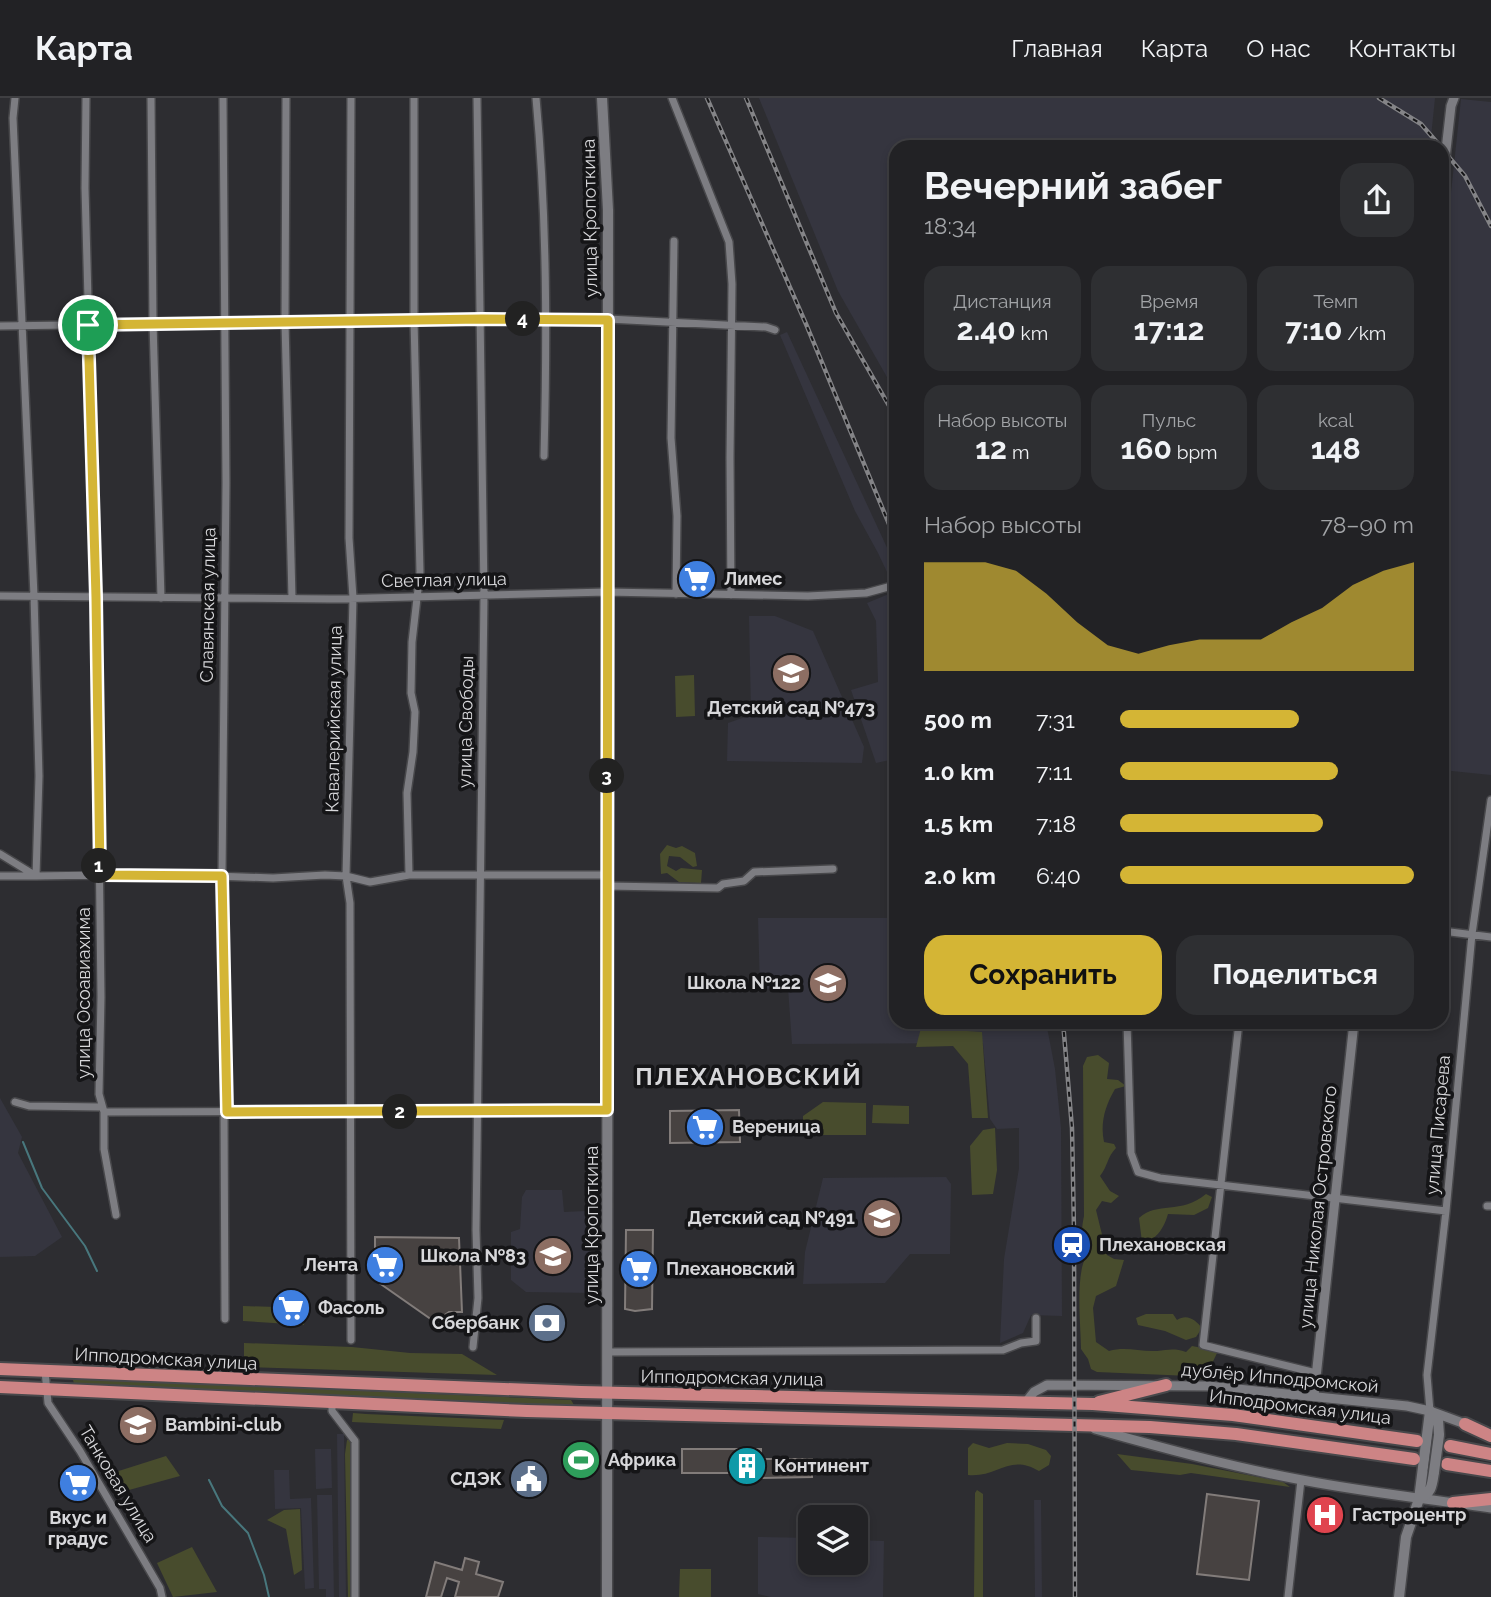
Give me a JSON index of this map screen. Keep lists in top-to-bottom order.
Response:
{
  "streets": {
    "highway": ["Ипподромская улица"],
    "main road": ["улица Кропоткина", "улица Писарева"],
    "street": [
      "Светлая улица",
      "Славянская улица",
      "Кавалерийская улица",
      "улица Свободы",
      "улица Осоавиахима",
      "улица Николая Островского",
      "дублёр Ипподромской",
      "Танковая улица"
    ]
  },
  "crossings": [
    ["улица Кропоткина", "Светлая улица"],
    ["улица Кропоткина", "Ипподромская улица"],
    ["Светлая улица", "Славянская улица"],
    ["Светлая улица", "Кавалерийская улица"],
    ["Светлая улица", "улица Свободы"],
    ["Светлая улица", "улица Осоавиахима"],
    ["улица Писарева", "дублёр Ипподромской"],
    ["улица Николая Островского", "дублёр Ипподромской"],
    ["Ипподромская улица", "дублёр Ипподромской"],
    ["Ипподромская улица", "Танковая улица"]
  ],
  "districts": ["ПЛЕХАНОВСКИЙ"],
  "places": {
    "supermarket": [
      "Лимес",
      "Вереница",
      "Лента",
      "Плехановский",
      "Фасоль",
      "Вкус и градус"
    ],
    "school or university": [
      "Детский сад №473",
      "Школа №122",
      "Детский сад №491",
      "Школа №83",
      "Bambini-club"
    ],
    "station": ["Плехановская"],
    "bank": ["Сбербанк"],
    "sports": ["Африка"],
    "building": ["Континент"],
    "public building": ["СДЭК"],
    "hospital": ["Гастроцентр"]
  },
  "page": {
    "header": "Карта",
    "nav": [
      "Главная",
      "Карта",
      "О нас",
      "Контакты"
    ],
    "heading": ["Вечерний забег", "18:34"],
    "stats": [
      ["Дистанция", "2.40 km"],
      ["Время", "17:12"],
      ["Темп", "7:10 /km"],
      ["Набор высоты", "12 m"],
      ["Пульс", "160 bpm"],
      ["kcal", "148"]
    ],
    "pins": [
      "4",
      "3",
      "1",
      "2"
    ],
    "chart": ["Набор высоты", "78–90 m"],
    "list": [
      {
        "name": "500 m",
        "note": "7:31"
      },
      {
        "name": "1.0 km",
        "note": "7:11"
      },
      {
        "name": "1.5 km",
        "note": "7:18"
      },
      {
        "name": "2.0 km",
        "note": "6:40"
      }
    ],
    "buttons": ["Сохранить", "Поделиться"]
  }
}
